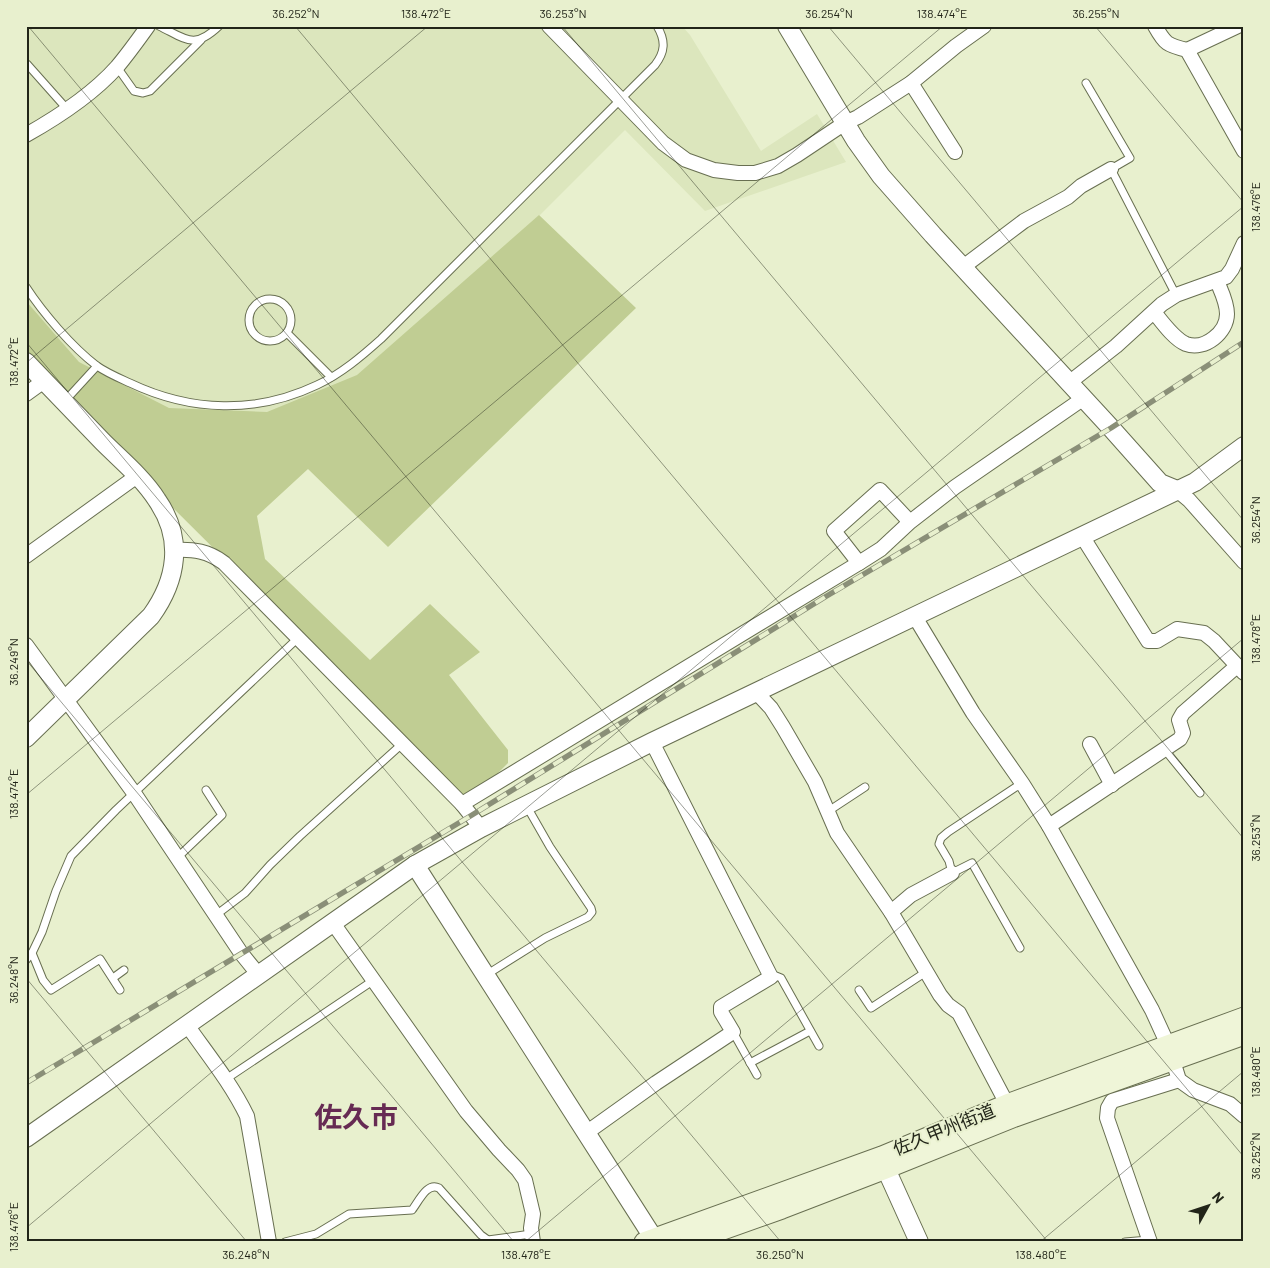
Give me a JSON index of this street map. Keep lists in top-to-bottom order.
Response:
{
  "streets": {
    "main road": ["佐久甲州街道"]
  },
  "districts": ["佐久市"],
  "north": "top right",
  "coordinates": [
    "36.252°N",
    "138.472°E",
    "36.253°N",
    "36.254°N",
    "138.474°E",
    "36.255°N",
    "138.476°E",
    "138.478°E",
    "36.249°N",
    "36.248°N",
    "138.480°E",
    "36.250°N"
  ]
}
